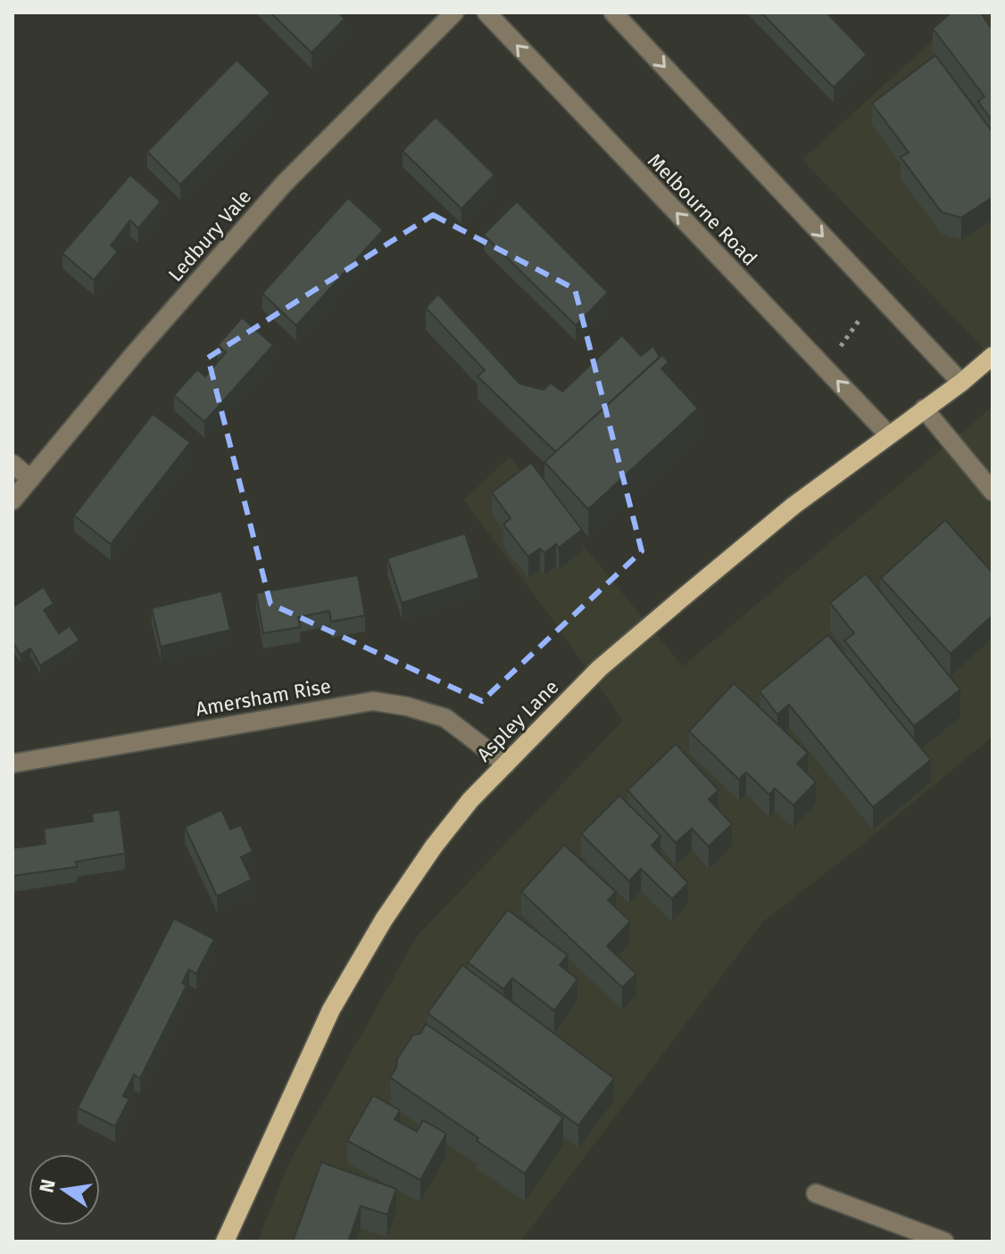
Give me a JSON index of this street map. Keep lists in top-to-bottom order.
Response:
{
  "streets": {
    "main road": ["Aspley Lane"],
    "street": ["Melbourne Road", "Ledbury Vale", "Amersham Rise"]
  },
  "crossings": [
    ["Melbourne Road", "Aspley Lane"],
    ["Amersham Rise", "Aspley Lane"]
  ],
  "north": "left"
}
